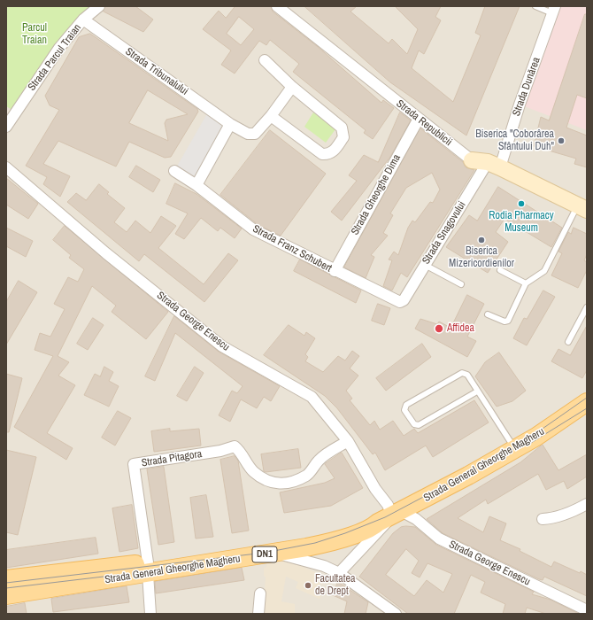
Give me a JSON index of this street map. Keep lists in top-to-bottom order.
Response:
{
  "streets": {
    "main road": ["Strada General Gheorghe Magheru", "DN1"],
    "street": [
      "Strada Parcul Traian",
      "Strada Tribunalului",
      "Strada Dunărea",
      "Strada Republicii",
      "Strada Gheorghe Dima",
      "Strada Snagovului",
      "Strada Franz Schubert",
      "Strada George Enescu",
      "Strada Pitagora"
    ]
  },
  "crossings": [
    ["Strada Parcul Traian", "Strada Tribunalului"],
    ["Strada Dunărea", "Strada Republicii"],
    ["Strada Dunărea", "Strada Snagovului"],
    ["Strada Republicii", "Strada Gheorghe Dima"],
    ["Strada Republicii", "Strada Snagovului"],
    ["Strada Gheorghe Dima", "Strada Franz Schubert"],
    ["Strada Snagovului", "Strada Franz Schubert"],
    ["Strada George Enescu", "Strada Pitagora"],
    ["Strada George Enescu", "Strada General Gheorghe Magheru"],
    ["Strada Pitagora", "Strada General Gheorghe Magheru"]
  ],
  "parks": ["Parcul Traian"],
  "places": [
    "Biserica \"Coborârea Sfântului Duh\"",
    "Rodia Pharmacy Museum",
    "Biserica Mizericordienilor",
    "Affidea",
    "Facultatea de Drept"
  ]
}
